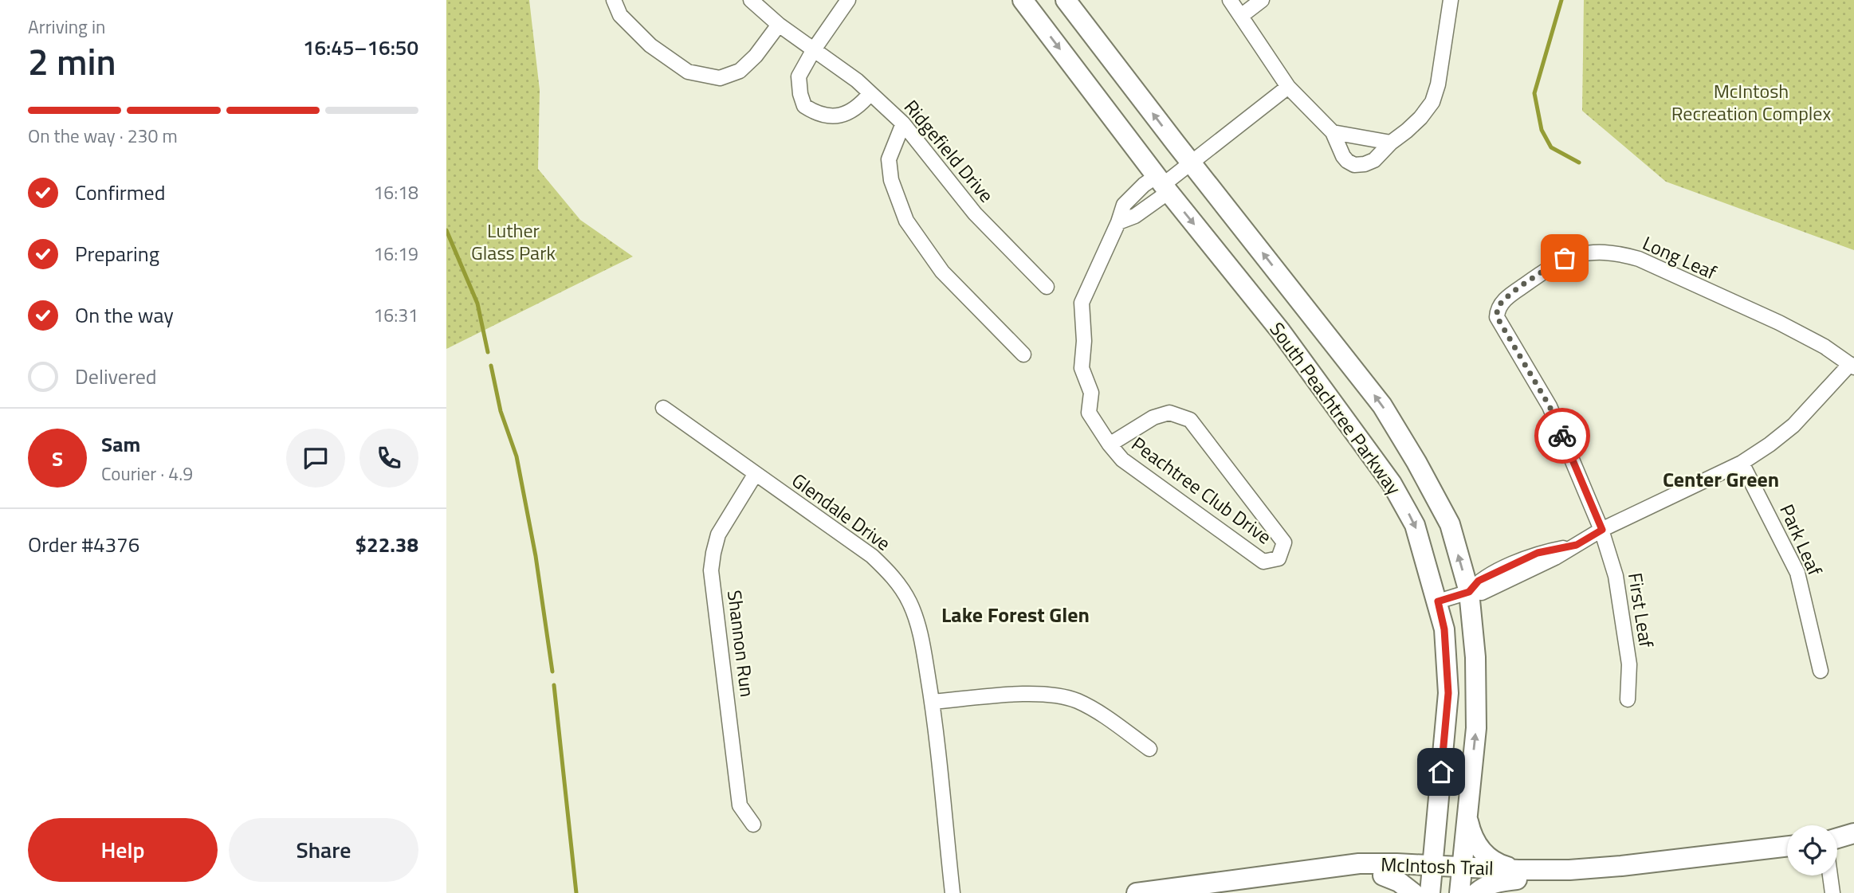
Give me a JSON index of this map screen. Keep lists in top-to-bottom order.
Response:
{
  "streets": {
    "main road": ["South Peachtree Parkway", "McIntosh Trail"],
    "street": [
      "Ridgefield Drive",
      "Long Leaf",
      "Peachtree Club Drive",
      "Glendale Drive",
      "Park Leaf",
      "First Leaf",
      "Shannon Run"
    ]
  },
  "crossings": [
    ["Long Leaf", "First Leaf"],
    ["South Peachtree Parkway", "Peachtree Club Drive"],
    ["South Peachtree Parkway", "McIntosh Trail"],
    ["Glendale Drive", "Shannon Run"]
  ],
  "districts": ["Center Green", "Lake Forest Glen"],
  "parks": ["McIntosh Recreation Complex", "Luther Glass Park"],
  "page": {
    "heading": ["2 min", "Arriving in", "16:45–16:50"],
    "panel": [
      "Sam",
      "Courier · 4.9",
      "Order #4376",
      "$22.38"
    ],
    "bar": "On the way · 230 m",
    "list": [
      ["Confirmed", "16:18"],
      ["Preparing", "16:19"],
      ["On the way", "16:31"],
      "Delivered"
    ],
    "round": "S",
    "buttons": ["Help", "Share"]
  }
}
